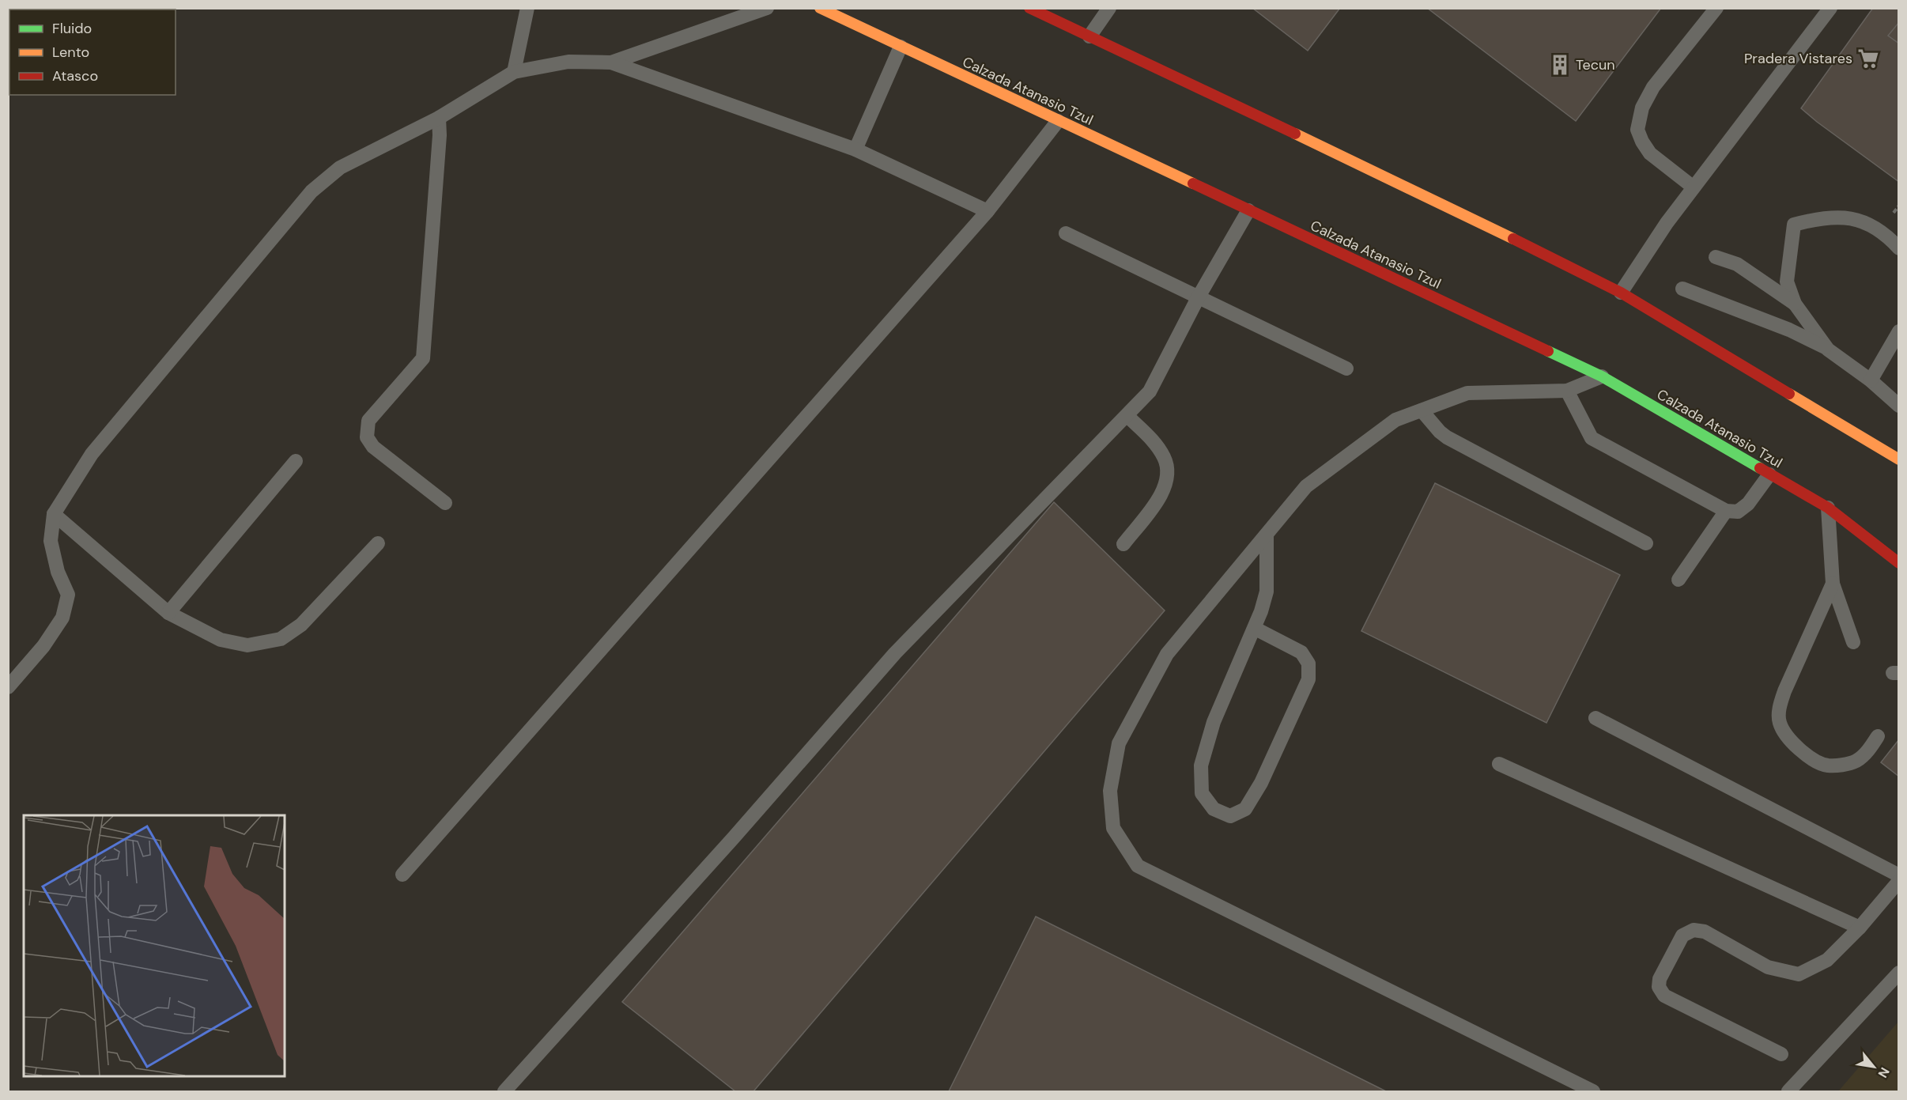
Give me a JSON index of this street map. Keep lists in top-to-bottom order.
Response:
{
  "streets": {
    "main road": ["Calzada Atanasio Tzul"]
  },
  "places": {
    "supermarket": ["Pradera Vistares"],
    "building": ["Tecun"]
  },
  "legend": ["Fluido", "Lento", "Atasco"],
  "north": "bottom right"
}
